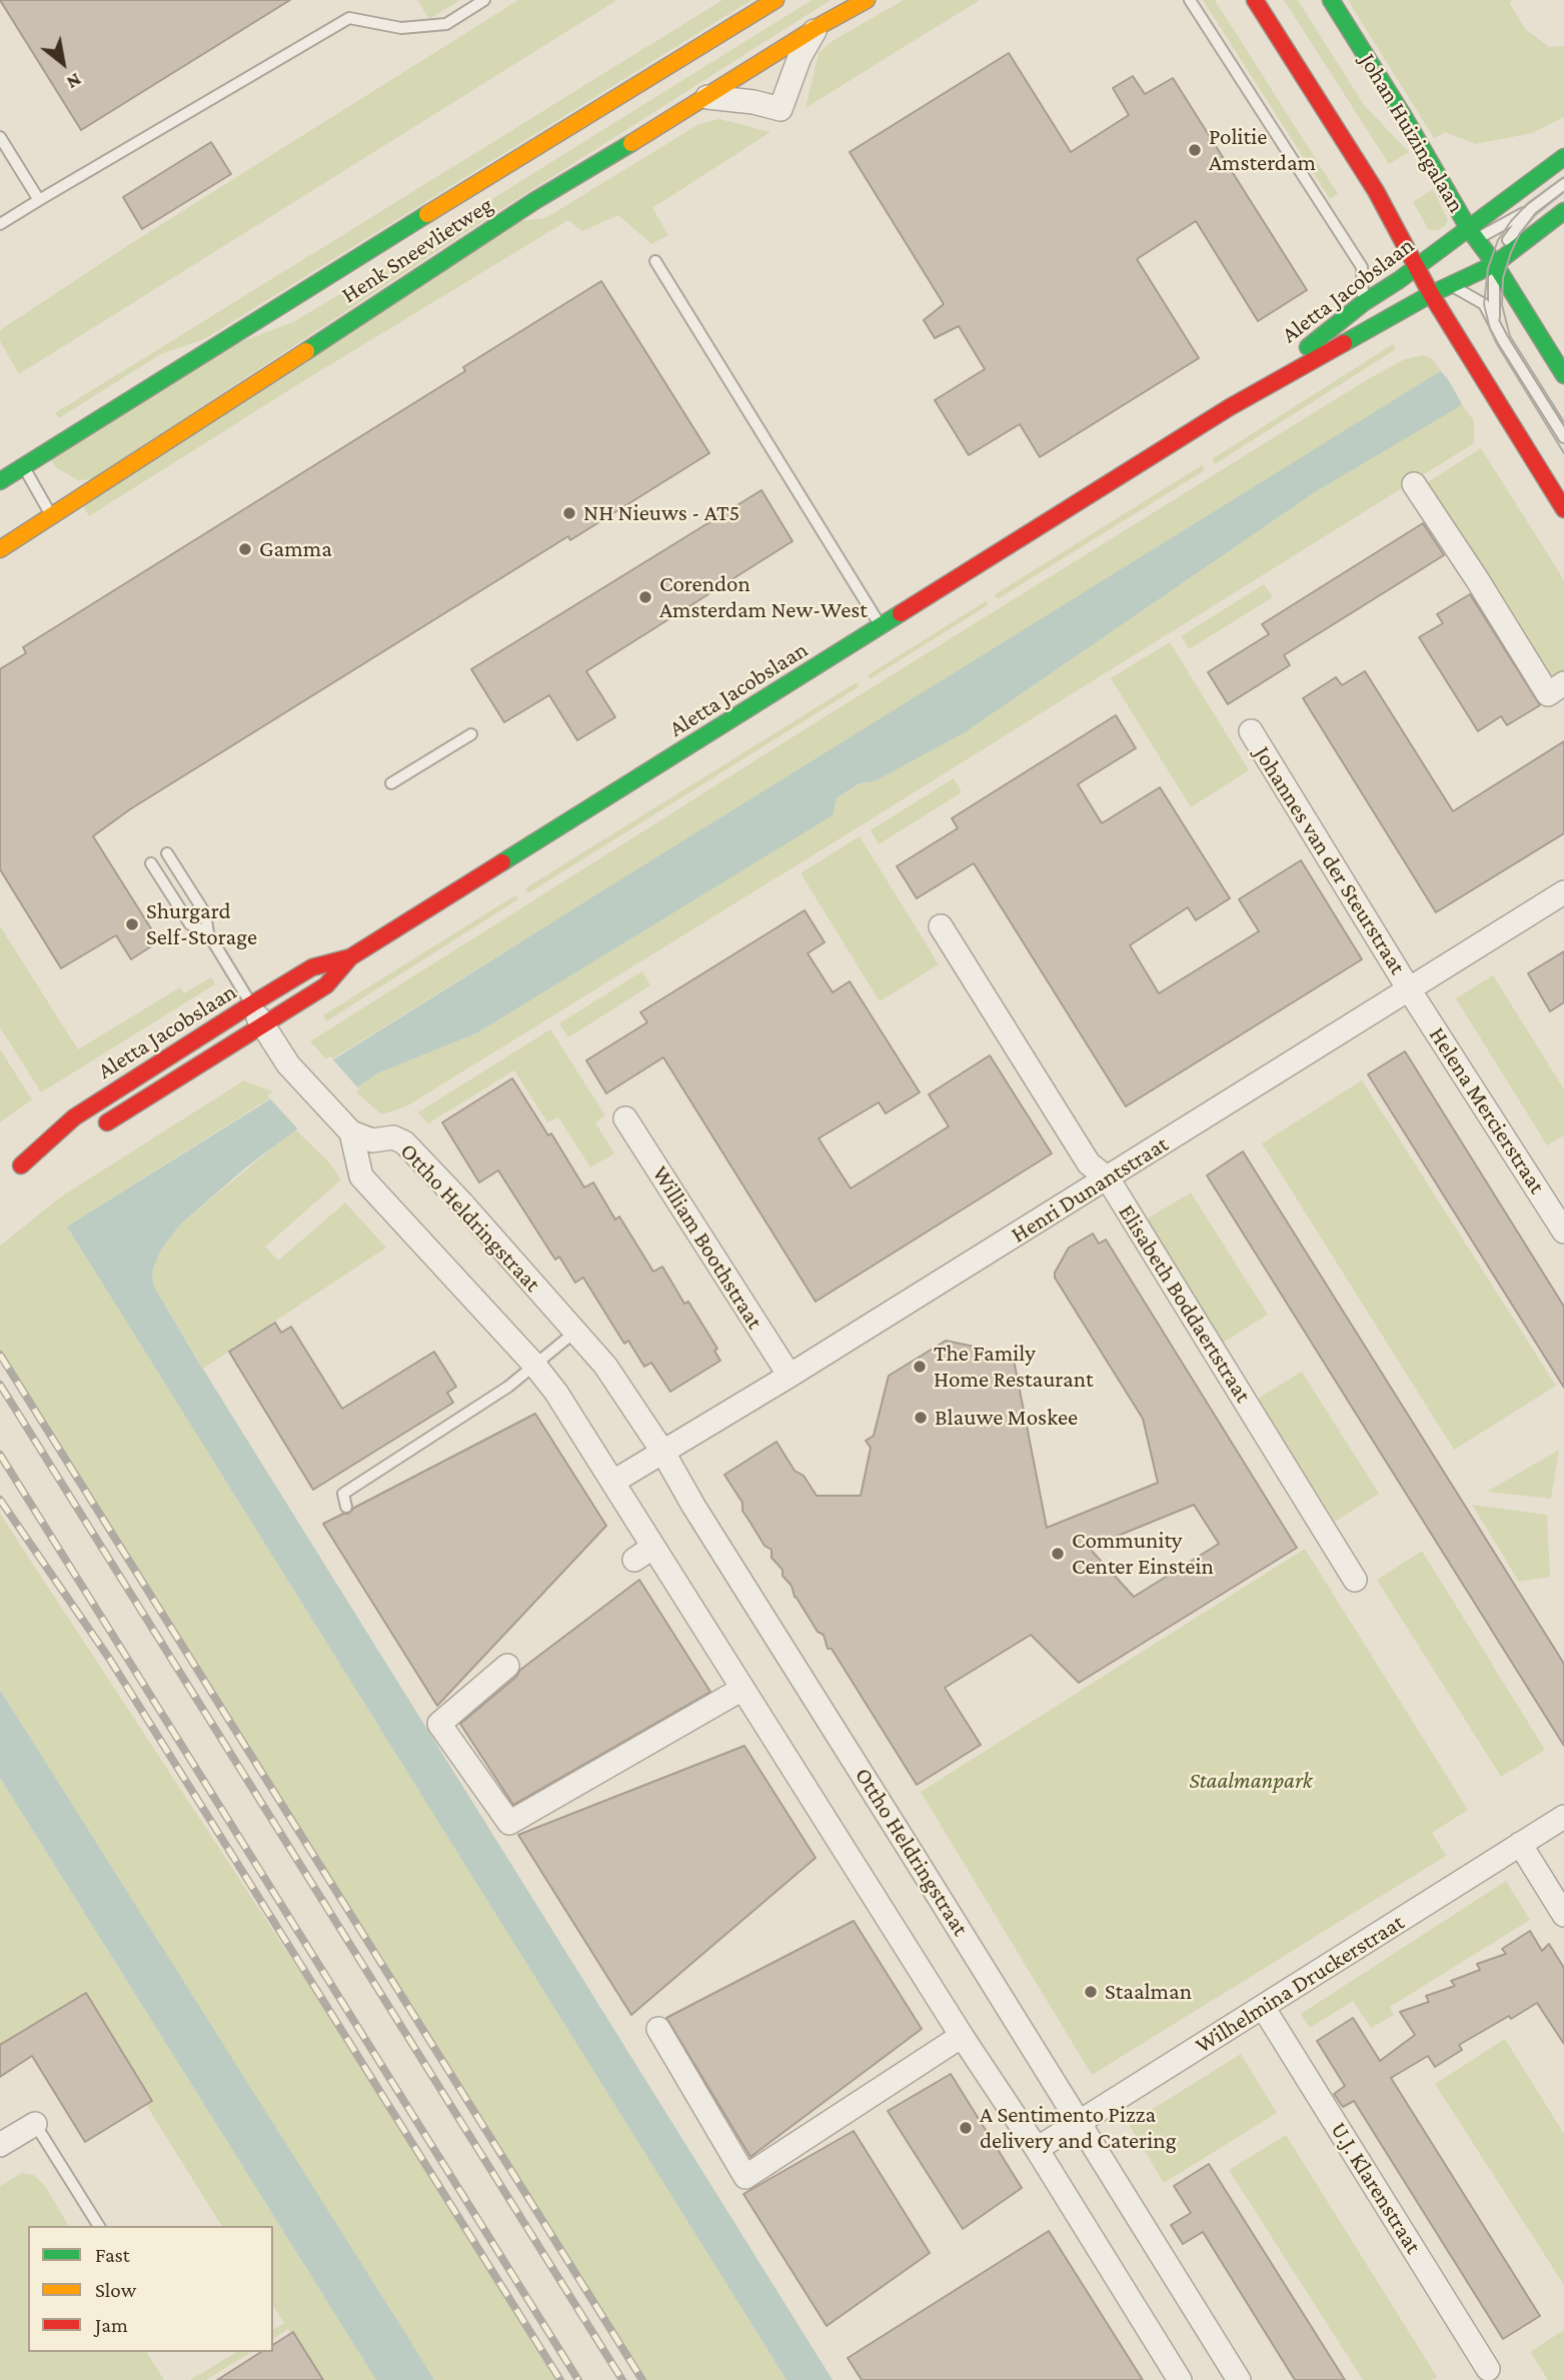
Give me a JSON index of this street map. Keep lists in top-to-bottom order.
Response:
{
  "streets": {
    "main road": ["Johan Huizingalaan", "Henk Sneevlietweg", "Aletta Jacobslaan"],
    "street": [
      "Johannes van der Steurstraat",
      "Helena Mercierstraat",
      "Henri Dunantstraat",
      "Ottho Heldringstraat",
      "William Boothstraat",
      "Elisabeth Boddaertstraat",
      "Wilhelmina Druckerstraat",
      "U.J. Klarenstraat"
    ]
  },
  "crossings": [
    ["Johan Huizingalaan", "Aletta Jacobslaan"],
    ["Johannes van der Steurstraat", "Helena Mercierstraat"],
    ["Johannes van der Steurstraat", "Henri Dunantstraat"],
    ["Helena Mercierstraat", "Henri Dunantstraat"],
    ["Henri Dunantstraat", "Ottho Heldringstraat"],
    ["Henri Dunantstraat", "William Boothstraat"],
    ["Henri Dunantstraat", "Elisabeth Boddaertstraat"],
    ["Ottho Heldringstraat", "Wilhelmina Druckerstraat"],
    ["Wilhelmina Druckerstraat", "U.J. Klarenstraat"]
  ],
  "parks": ["Staalmanpark"],
  "places": [
    "Politie Amsterdam",
    "NH Nieuws - AT5",
    "Gamma",
    "Corendon Amsterdam New-West",
    "Shurgard Self-Storage",
    "The Family Home Restaurant",
    "Blauwe Moskee",
    "Community Center Einstein",
    "Staalman",
    "A Sentimento Pizza delivery and Catering"
  ],
  "legend": ["Fast", "Slow", "Jam"],
  "north": "bottom right"
}
